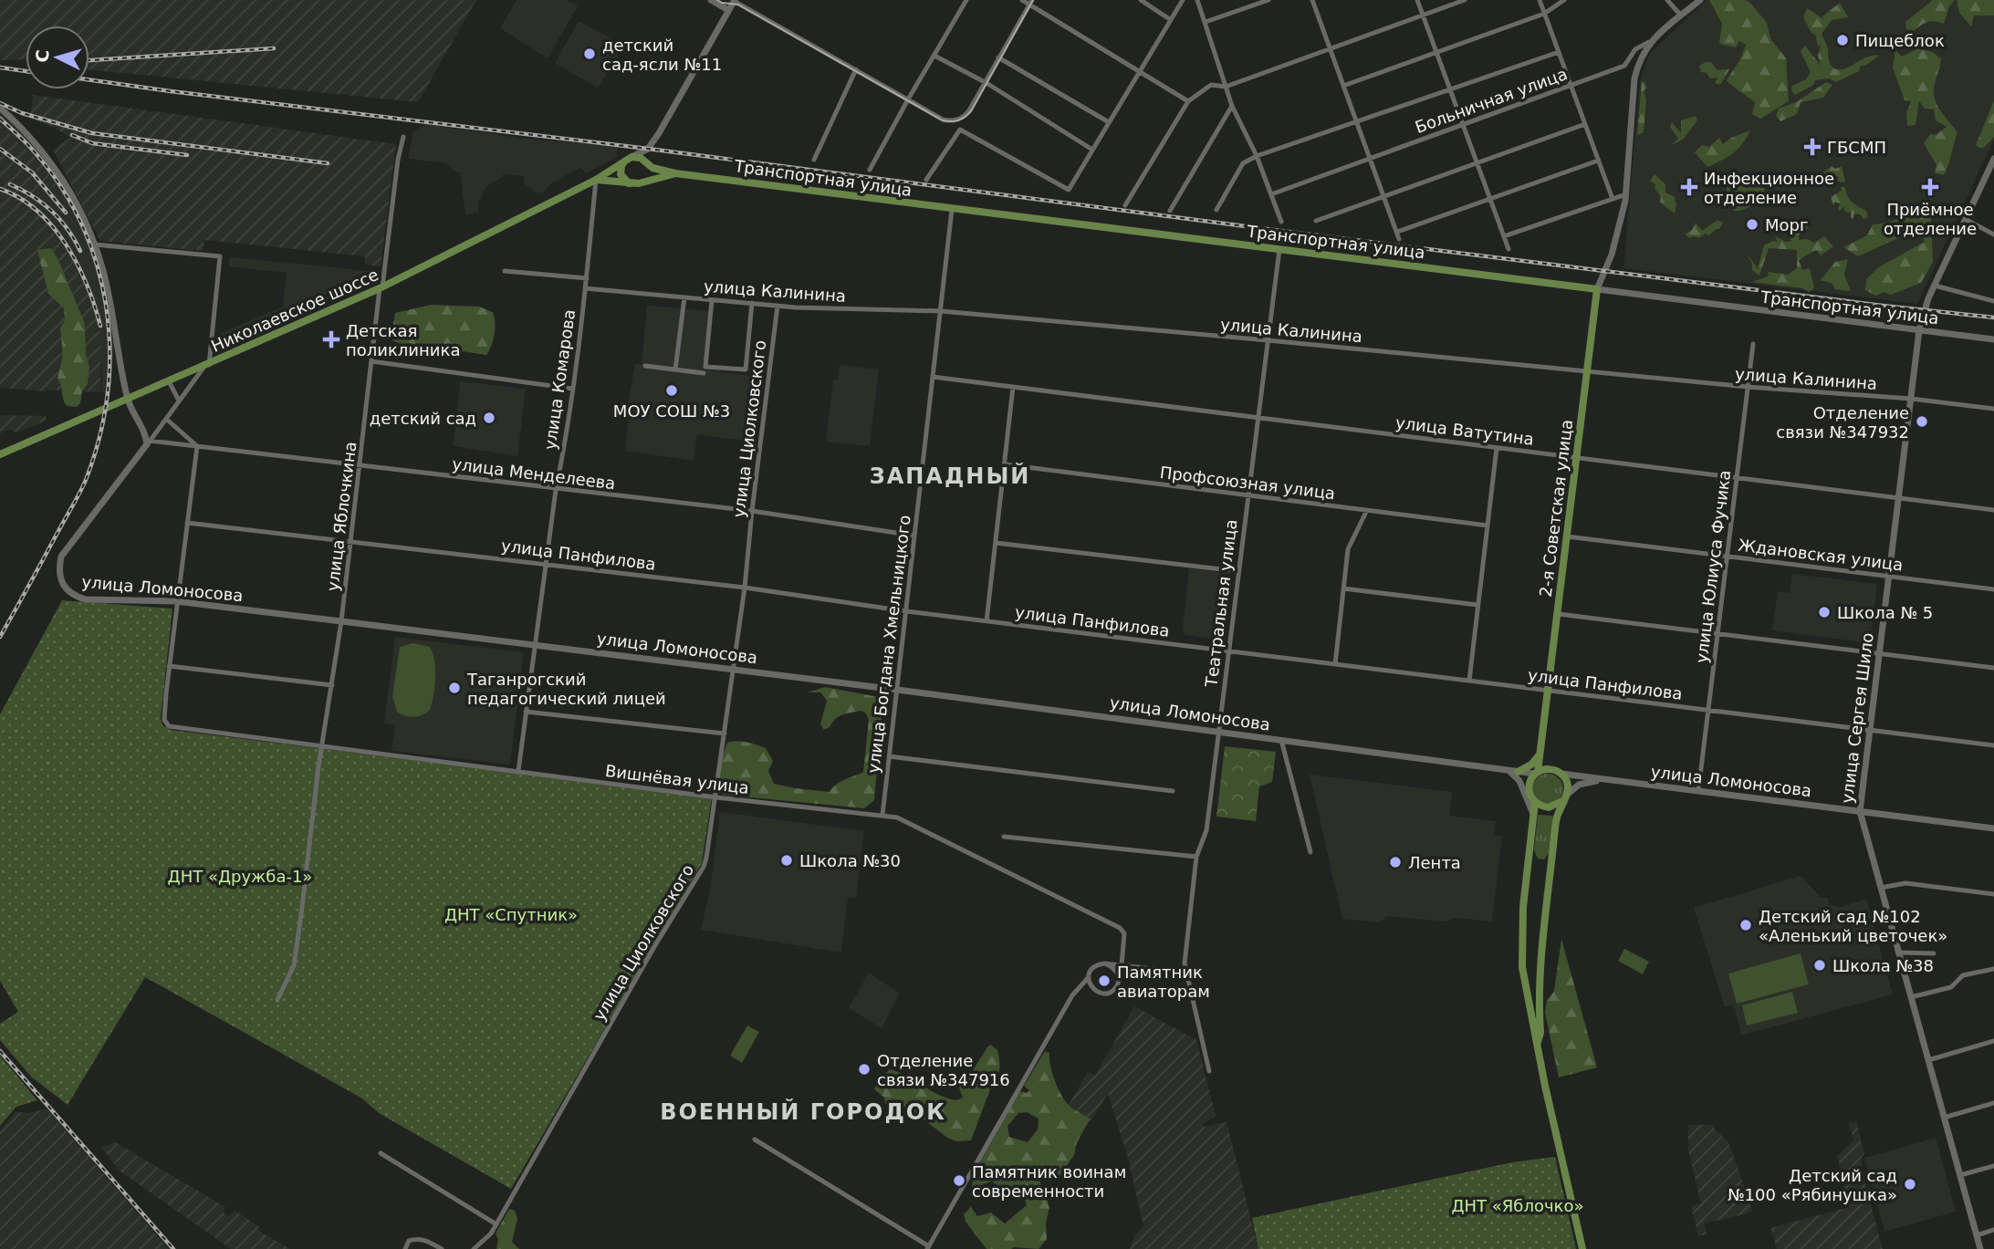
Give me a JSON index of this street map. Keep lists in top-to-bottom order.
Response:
{
  "streets": {
    "main road": ["Транспортная улица", "Николаевское шоссе", "2-я Советская улица"],
    "street": [
      "Больничная улица",
      "улица Калинина",
      "улица Комарова",
      "улица Циолковского",
      "улица Ватутина",
      "улица Менделеева",
      "Профсоюзная улица",
      "улица Яблочкина",
      "улица Панфилова",
      "Ждановская улица",
      "улица Юлиуса Фучика",
      "улица Ломоносова",
      "Театральная улица",
      "улица Богдана Хмельницкого",
      "улица Сергея Шило",
      "Вишнёвая улица"
    ]
  },
  "crossings": [
    ["Транспортная улица", "2-я Советская улица"],
    ["Транспортная улица", "Театральная улица"],
    ["Транспортная улица", "улица Богдана Хмельницкого"],
    ["Транспортная улица", "улица Сергея Шило"],
    ["улица Калинина", "улица Комарова"],
    ["улица Калинина", "улица Циолковского"],
    ["улица Калинина", "2-я Советская улица"],
    ["улица Калинина", "улица Юлиуса Фучика"],
    ["улица Калинина", "Театральная улица"],
    ["улица Калинина", "улица Богдана Хмельницкого"],
    ["улица Калинина", "улица Сергея Шило"],
    ["Николаевское шоссе", "улица Комарова"],
    ["Николаевское шоссе", "улица Яблочкина"],
    ["улица Комарова", "улица Менделеева"],
    ["улица Комарова", "улица Панфилова"],
    ["улица Комарова", "улица Ломоносова"],
    ["улица Комарова", "Вишнёвая улица"],
    ["улица Циолковского", "улица Менделеева"],
    ["улица Циолковского", "улица Панфилова"],
    ["улица Циолковского", "улица Ломоносова"],
    ["улица Циолковского", "Вишнёвая улица"],
    ["улица Ватутина", "2-я Советская улица"],
    ["улица Ватутина", "улица Юлиуса Фучика"],
    ["улица Ватутина", "Театральная улица"],
    ["улица Ватутина", "улица Богдана Хмельницкого"],
    ["улица Ватутина", "улица Сергея Шило"],
    ["улица Менделеева", "улица Яблочкина"],
    ["улица Менделеева", "улица Ломоносова"],
    ["улица Менделеева", "улица Богдана Хмельницкого"],
    ["Профсоюзная улица", "Театральная улица"],
    ["2-я Советская улица", "улица Панфилова"],
    ["2-я Советская улица", "Ждановская улица"],
    ["2-я Советская улица", "улица Ломоносова"],
    ["улица Яблочкина", "улица Панфилова"],
    ["улица Яблочкина", "улица Ломоносова"],
    ["улица Яблочкина", "Вишнёвая улица"],
    ["улица Панфилова", "улица Юлиуса Фучика"],
    ["улица Панфилова", "Театральная улица"],
    ["улица Панфилова", "улица Богдана Хмельницкого"],
    ["улица Панфилова", "улица Сергея Шило"],
    ["Ждановская улица", "улица Юлиуса Фучика"],
    ["Ждановская улица", "улица Сергея Шило"],
    ["улица Юлиуса Фучика", "улица Ломоносова"],
    ["улица Ломоносова", "Театральная улица"],
    ["улица Ломоносова", "улица Богдана Хмельницкого"],
    ["улица Ломоносова", "улица Сергея Шило"],
    ["улица Богдана Хмельницкого", "Вишнёвая улица"]
  ],
  "districts": ["ЗАПАДНЫЙ", "ВОЕННЫЙ ГОРОДОК"],
  "parks": ["ДНТ «Дружба-1»", "ДНТ «Спутник»", "ДНТ «Яблочко»"],
  "places": {
    "other": [
      "Пищеблок",
      "детский сад-ясли №11",
      "Морг",
      "МОУ СОШ №3",
      "детский сад",
      "Отделение связи №347932",
      "Школа № 5",
      "Таганрогский педагогический лицей",
      "Школа №30",
      "Лента",
      "Детский сад №102 «Аленький цветочек»",
      "Школа №38",
      "Памятник авиаторам",
      "Отделение связи №347916",
      "Памятник воинам современности",
      "Детский сад №100 «Рябинушка»"
    ],
    "health": [
      "ГБСМП",
      "Инфекционное отделение",
      "Приёмное отделение",
      "Детская поликлиника"
    ]
  },
  "north": "left"
}
